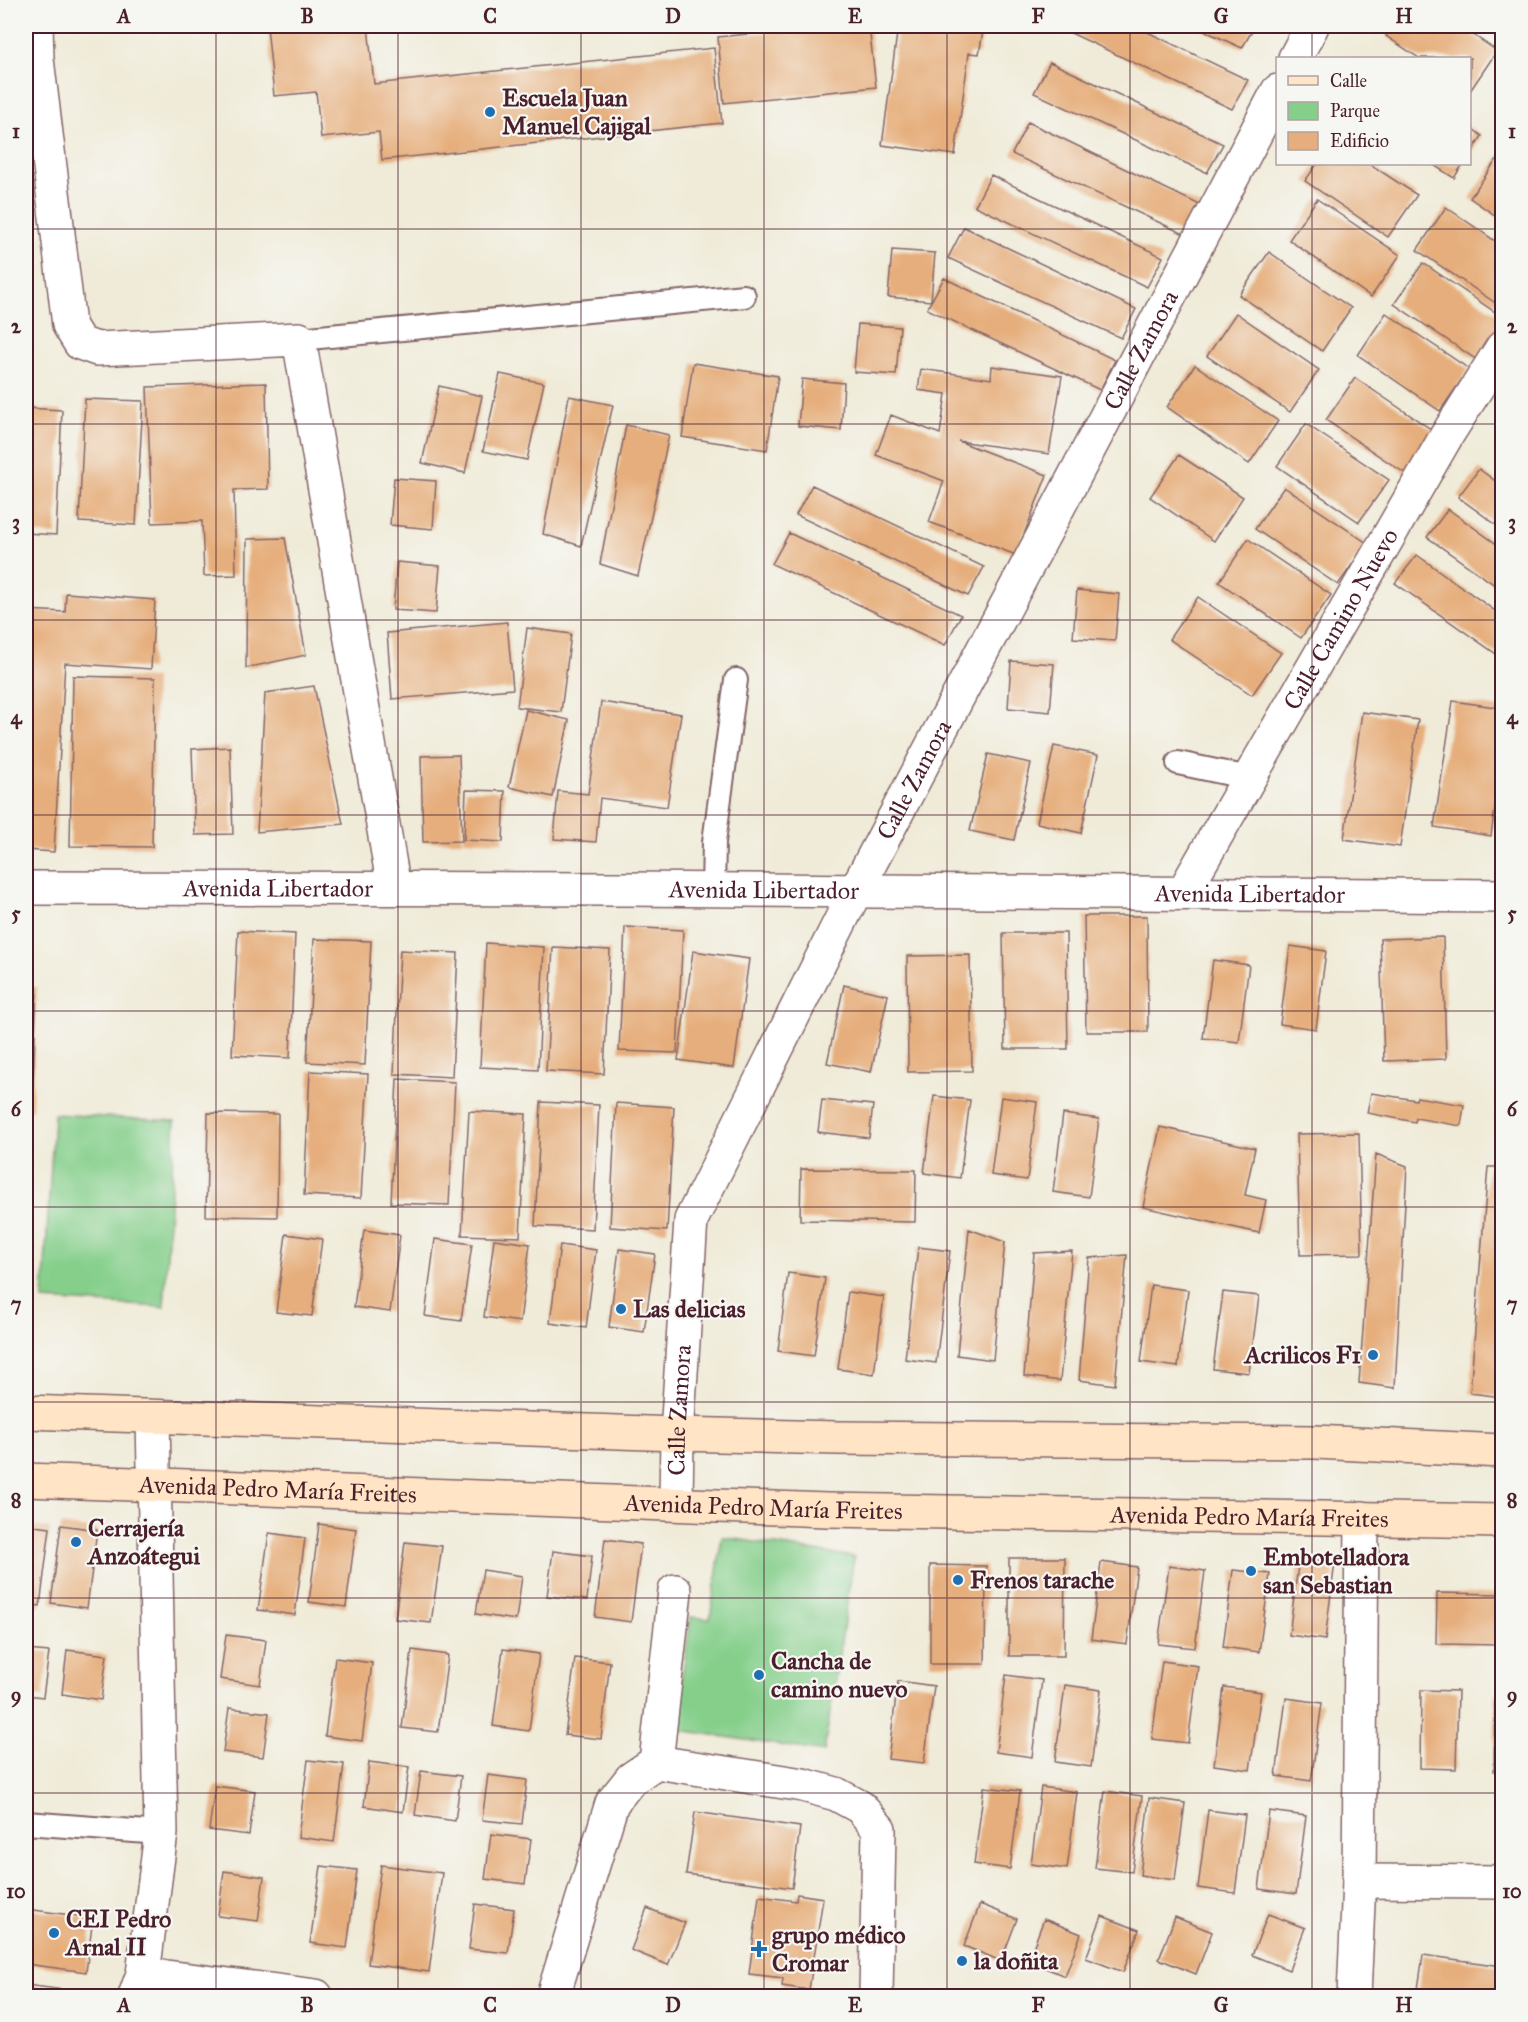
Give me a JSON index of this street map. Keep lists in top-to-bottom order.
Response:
{
  "streets": {
    "street": [
      "Calle Zamora",
      "Calle Camino Nuevo",
      "Avenida Libertador",
      "Avenida Pedro María Freites"
    ]
  },
  "crossings": [
    ["Calle Zamora", "Avenida Libertador"],
    ["Calle Zamora", "Avenida Pedro María Freites"],
    ["Calle Camino Nuevo", "Avenida Libertador"]
  ],
  "places": {
    "other": [
      "Escuela Juan Manuel Cajigal",
      "Las delicias",
      "Acrilicos F1",
      "Cerrajería Anzoátegui",
      "Embotelladora san Sebastian",
      "Frenos tarache",
      "Cancha de camino nuevo",
      "CEI Pedro Arnal II",
      "la doñita"
    ],
    "health": ["grupo médico Cromar"]
  },
  "legend": ["Calle", "Parque", "Edificio"],
  "grid": {
    "columns": [
      "A",
      "B",
      "C",
      "D",
      "E",
      "F",
      "G",
      "H"
    ],
    "rows": [
      "1",
      "2",
      "3",
      "4",
      "5",
      "6",
      "7",
      "8",
      "9",
      "10"
    ]
  }
}
